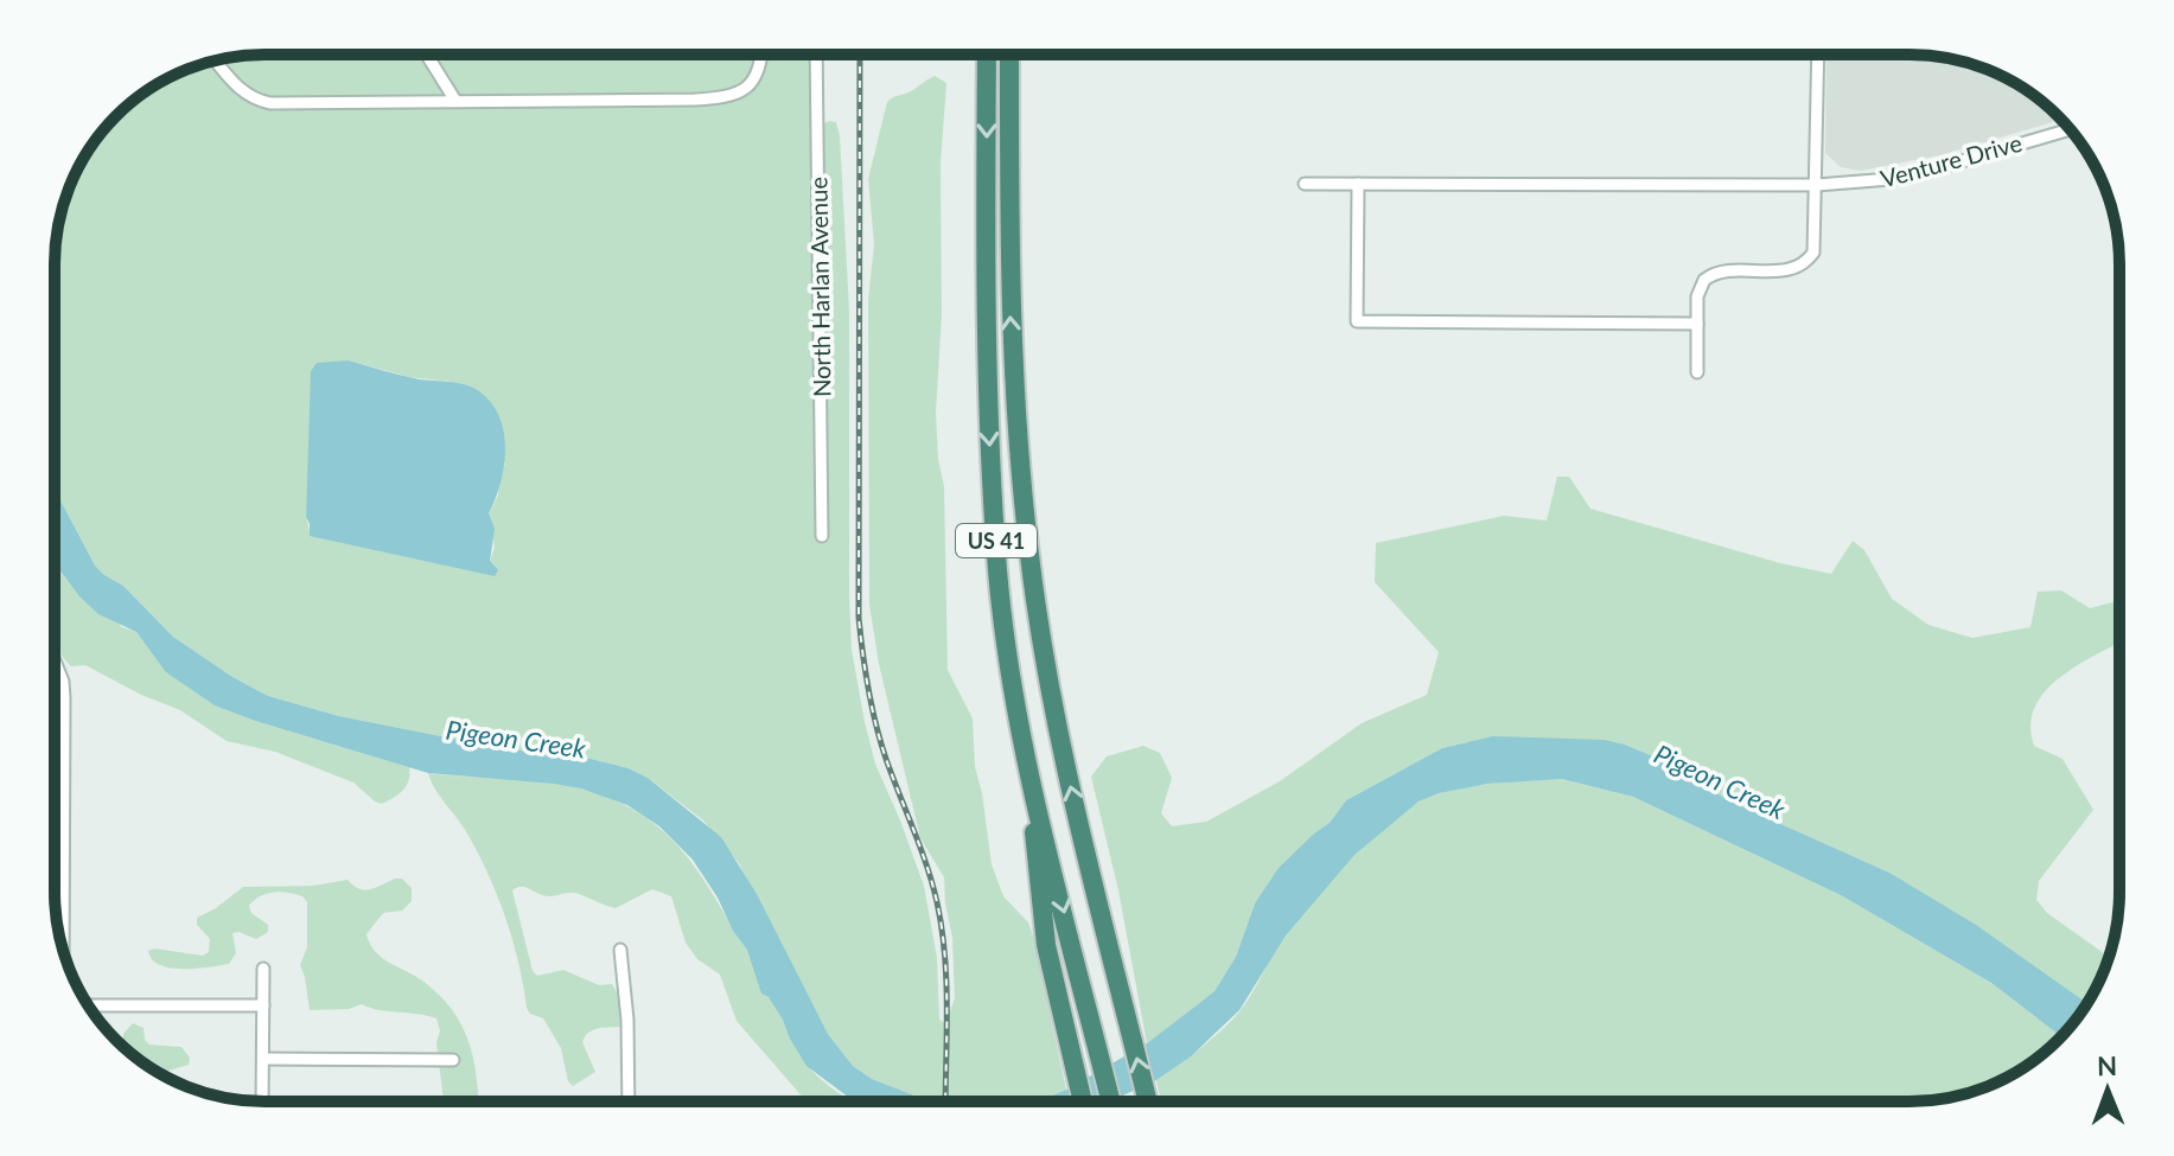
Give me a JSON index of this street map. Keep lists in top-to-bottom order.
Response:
{
  "streets": {
    "highway": ["US 41"],
    "street": ["Venture Drive", "North Harlan Avenue"]
  },
  "water": ["Pigeon Creek"],
  "north": "top"
}
